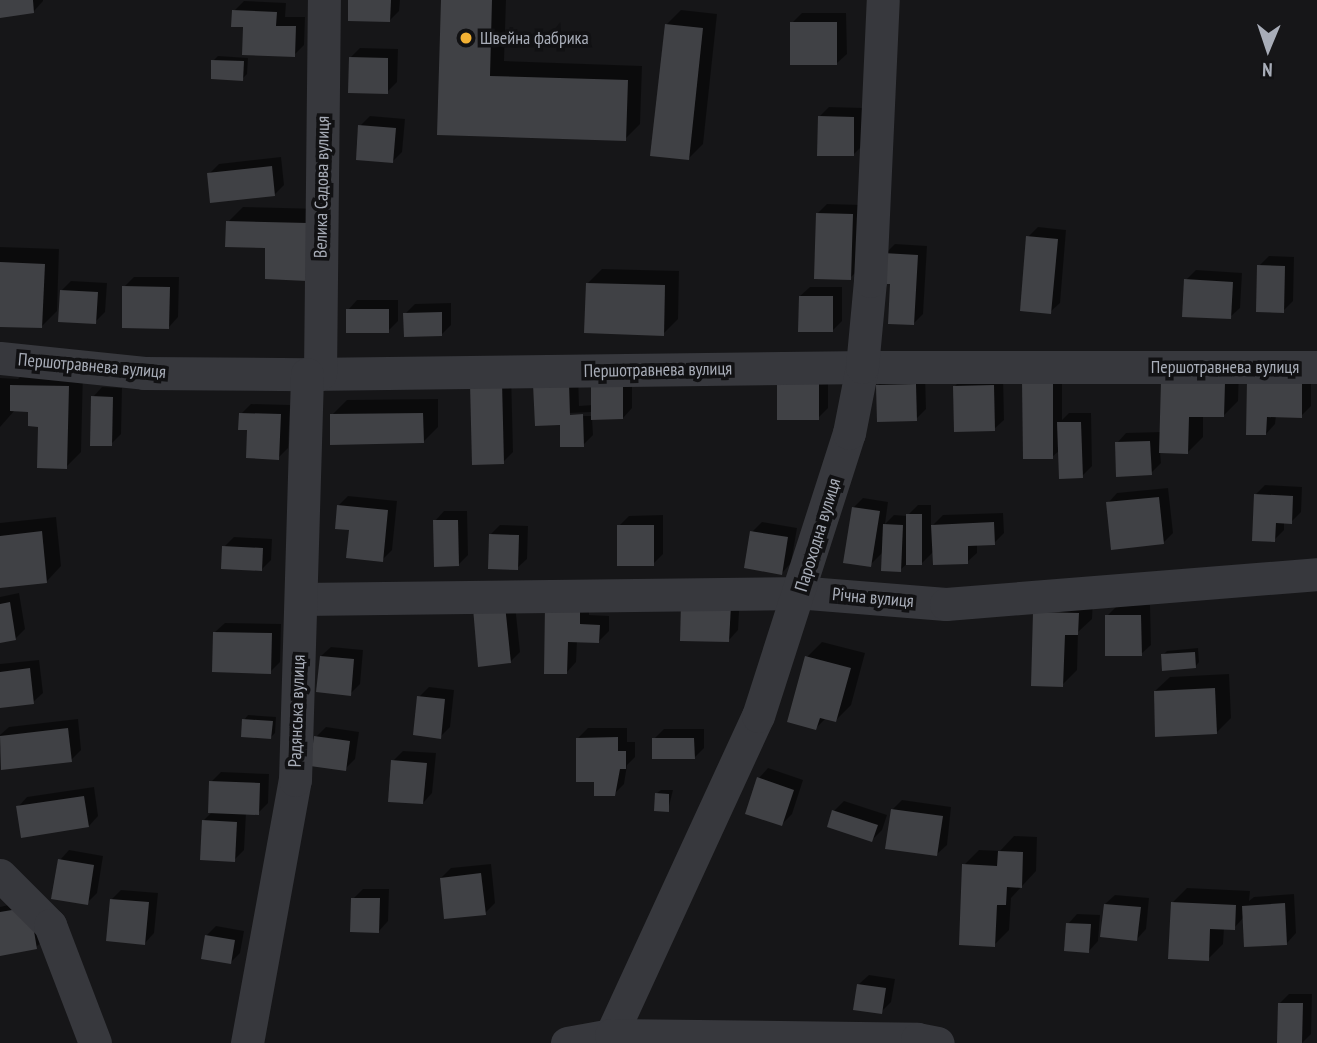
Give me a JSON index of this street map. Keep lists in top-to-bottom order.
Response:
{
  "streets": {
    "street": [
      "Велика Садова вулиця",
      "Першотравнева вулиця",
      "Пароходна вулиця",
      "Річна вулиця",
      "Радянська вулиця"
    ]
  },
  "crossings": [
    ["Велика Садова вулиця", "Першотравнева вулиця"],
    ["Велика Садова вулиця", "Радянська вулиця"],
    ["Першотравнева вулиця", "Пароходна вулиця"],
    ["Першотравнева вулиця", "Радянська вулиця"],
    ["Пароходна вулиця", "Річна вулиця"],
    ["Річна вулиця", "Радянська вулиця"]
  ],
  "places": ["Швейна фабрика"],
  "north": "bottom"
}
